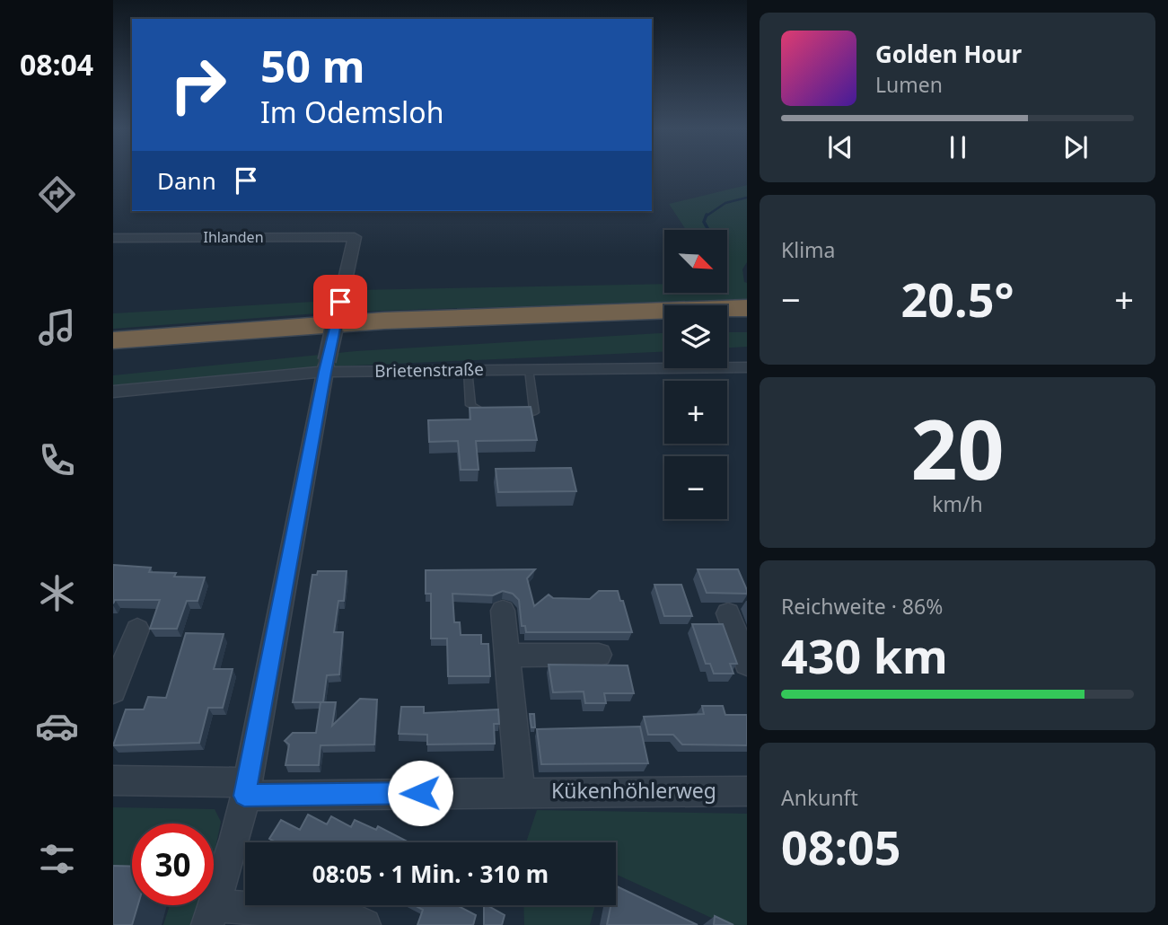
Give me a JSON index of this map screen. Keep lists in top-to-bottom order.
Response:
{
  "streets": {
    "street": ["Ihlanden", "Brietenstraße", "Kükenhöhlerweg"]
  },
  "crossings": [
    ["Ihlanden", "Brietenstraße"]
  ],
  "north": "bottom right",
  "page": {
    "tabs": "08:04",
    "turn": ["50 m", "Im Odemsloh"],
    "song": ["Golden Hour", "Lumen"],
    "then": "Dann",
    "tile": [
      "Klima",
      ["20", "km/h"],
      ["Reichweite · 86%", "430 km"],
      ["Ankunft", "08:05"]
    ],
    "map_buttons": ["+", "−"],
    "heat": ["−", "20.5°", "+"],
    "limit": "30",
    "trip": "08:05 · 1 Min. · 310 m"
  }
}
